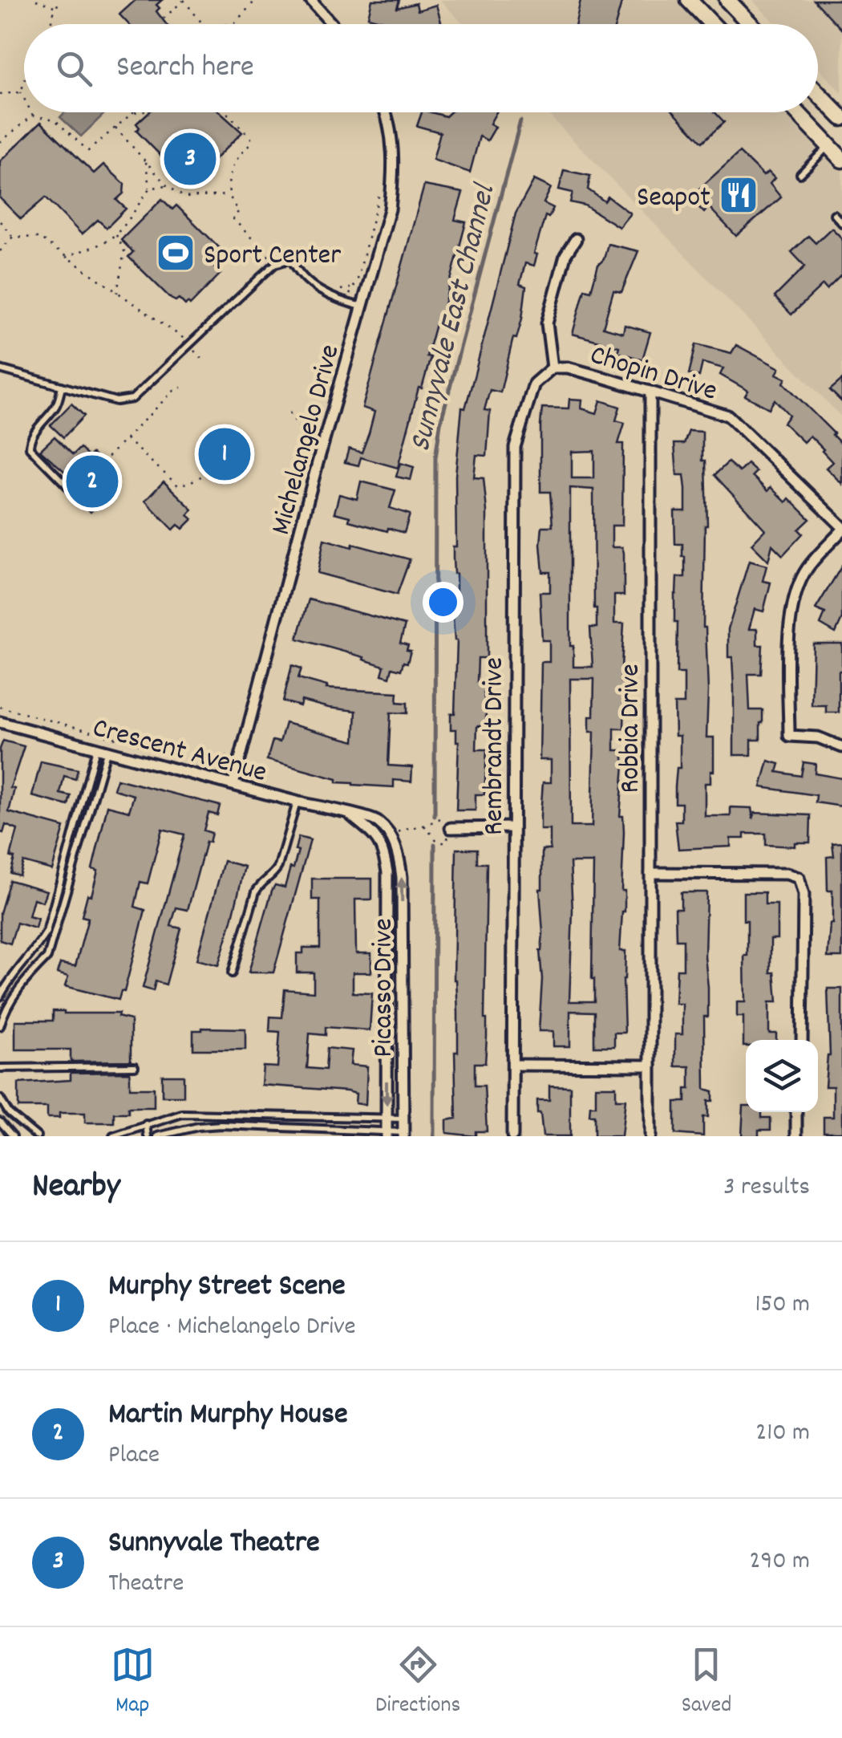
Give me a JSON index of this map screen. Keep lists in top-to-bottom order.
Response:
{
  "streets": {
    "street": [
      "Chopin Drive",
      "Michelangelo Drive",
      "Robbia Drive",
      "Rembrandt Drive",
      "Crescent Avenue",
      "Picasso Drive"
    ]
  },
  "crossings": [
    ["Chopin Drive", "Robbia Drive"],
    ["Chopin Drive", "Rembrandt Drive"],
    ["Michelangelo Drive", "Crescent Avenue"],
    ["Crescent Avenue", "Picasso Drive"]
  ],
  "water": ["Sunnyvale East Channel"],
  "places": {
    "restaurant": ["Seapot"],
    "sports": ["Sport Center"]
  },
  "page": {
    "search": "Search here",
    "pins": ["3", "1", "2"],
    "heading": ["Nearby", "3 results"],
    "list": [
      {
        "mark": "1",
        "name": "Murphy Street Scene",
        "note": "Place · Michelangelo Drive",
        "value": "150 m"
      },
      {
        "mark": "2",
        "name": "Martin Murphy House",
        "note": "Place",
        "value": "210 m"
      },
      {
        "mark": "3",
        "name": "Sunnyvale Theatre",
        "note": "Theatre",
        "value": "290 m"
      }
    ],
    "nav": ["Map", "Directions", "Saved"]
  }
}
